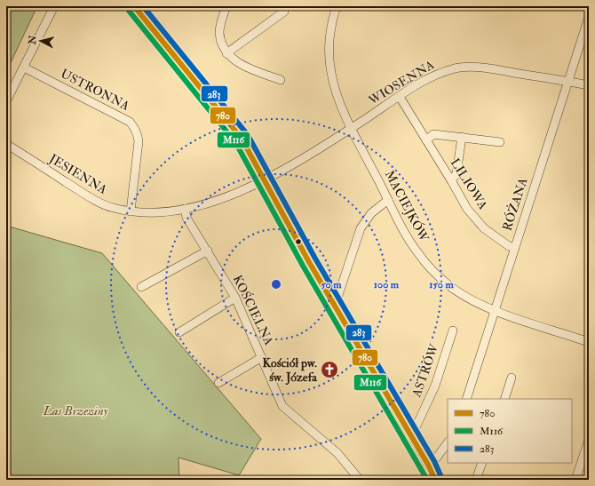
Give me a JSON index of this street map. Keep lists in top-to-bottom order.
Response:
{
  "streets": {
    "street": [
      "WIOSENNA",
      "USTRONNA",
      "JESIENNA",
      "LILIOWA",
      "RÓŻANA",
      "MACIEJKÓW",
      "KOŚCIELNA",
      "ASTRÓW"
    ]
  },
  "crossings": [
    ["WIOSENNA", "JESIENNA"],
    ["WIOSENNA", "LILIOWA"],
    ["WIOSENNA", "RÓŻANA"],
    ["WIOSENNA", "MACIEJKÓW"],
    ["USTRONNA", "JESIENNA"],
    ["JESIENNA", "KOŚCIELNA"],
    ["LILIOWA", "RÓŻANA"],
    ["RÓŻANA", "MACIEJKÓW"]
  ],
  "parks": ["Las Brzeziny"],
  "places": {
    "church": ["Kościół pw. św. Józefa"]
  },
  "lines": ["transit line 780", "transit line 283", "transit line M116"],
  "legend": ["780", "M116", "283"],
  "north": "left",
  "rings": ["50 m", "100 m", "150 m"]
}
